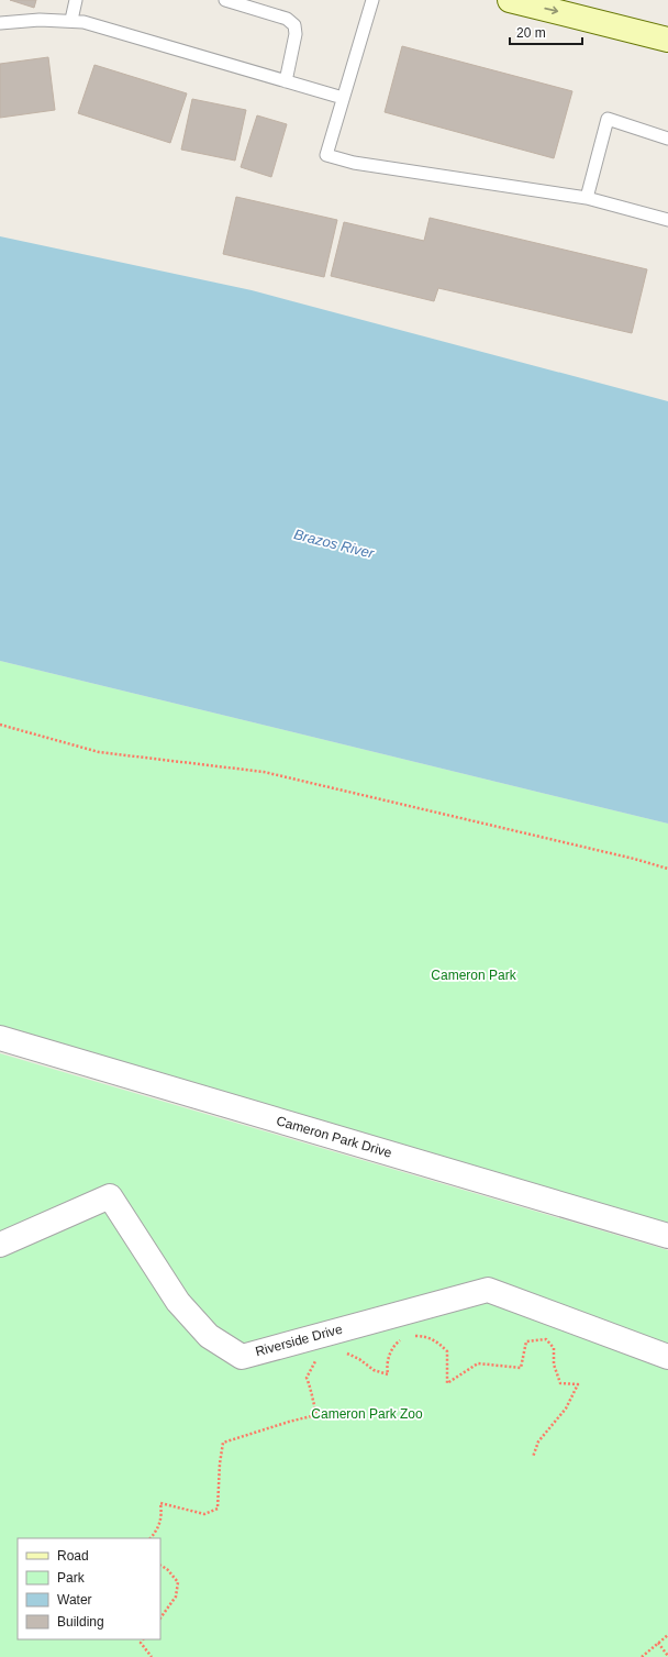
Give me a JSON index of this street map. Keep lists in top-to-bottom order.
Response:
{
  "streets": {
    "street": ["Cameron Park Drive", "Riverside Drive"]
  },
  "water": ["Brazos River"],
  "parks": ["Cameron Park", "Cameron Park Zoo"],
  "legend": [
    "Road",
    "Park",
    "Water",
    "Building"
  ],
  "scale_bar": "20 m"
}
